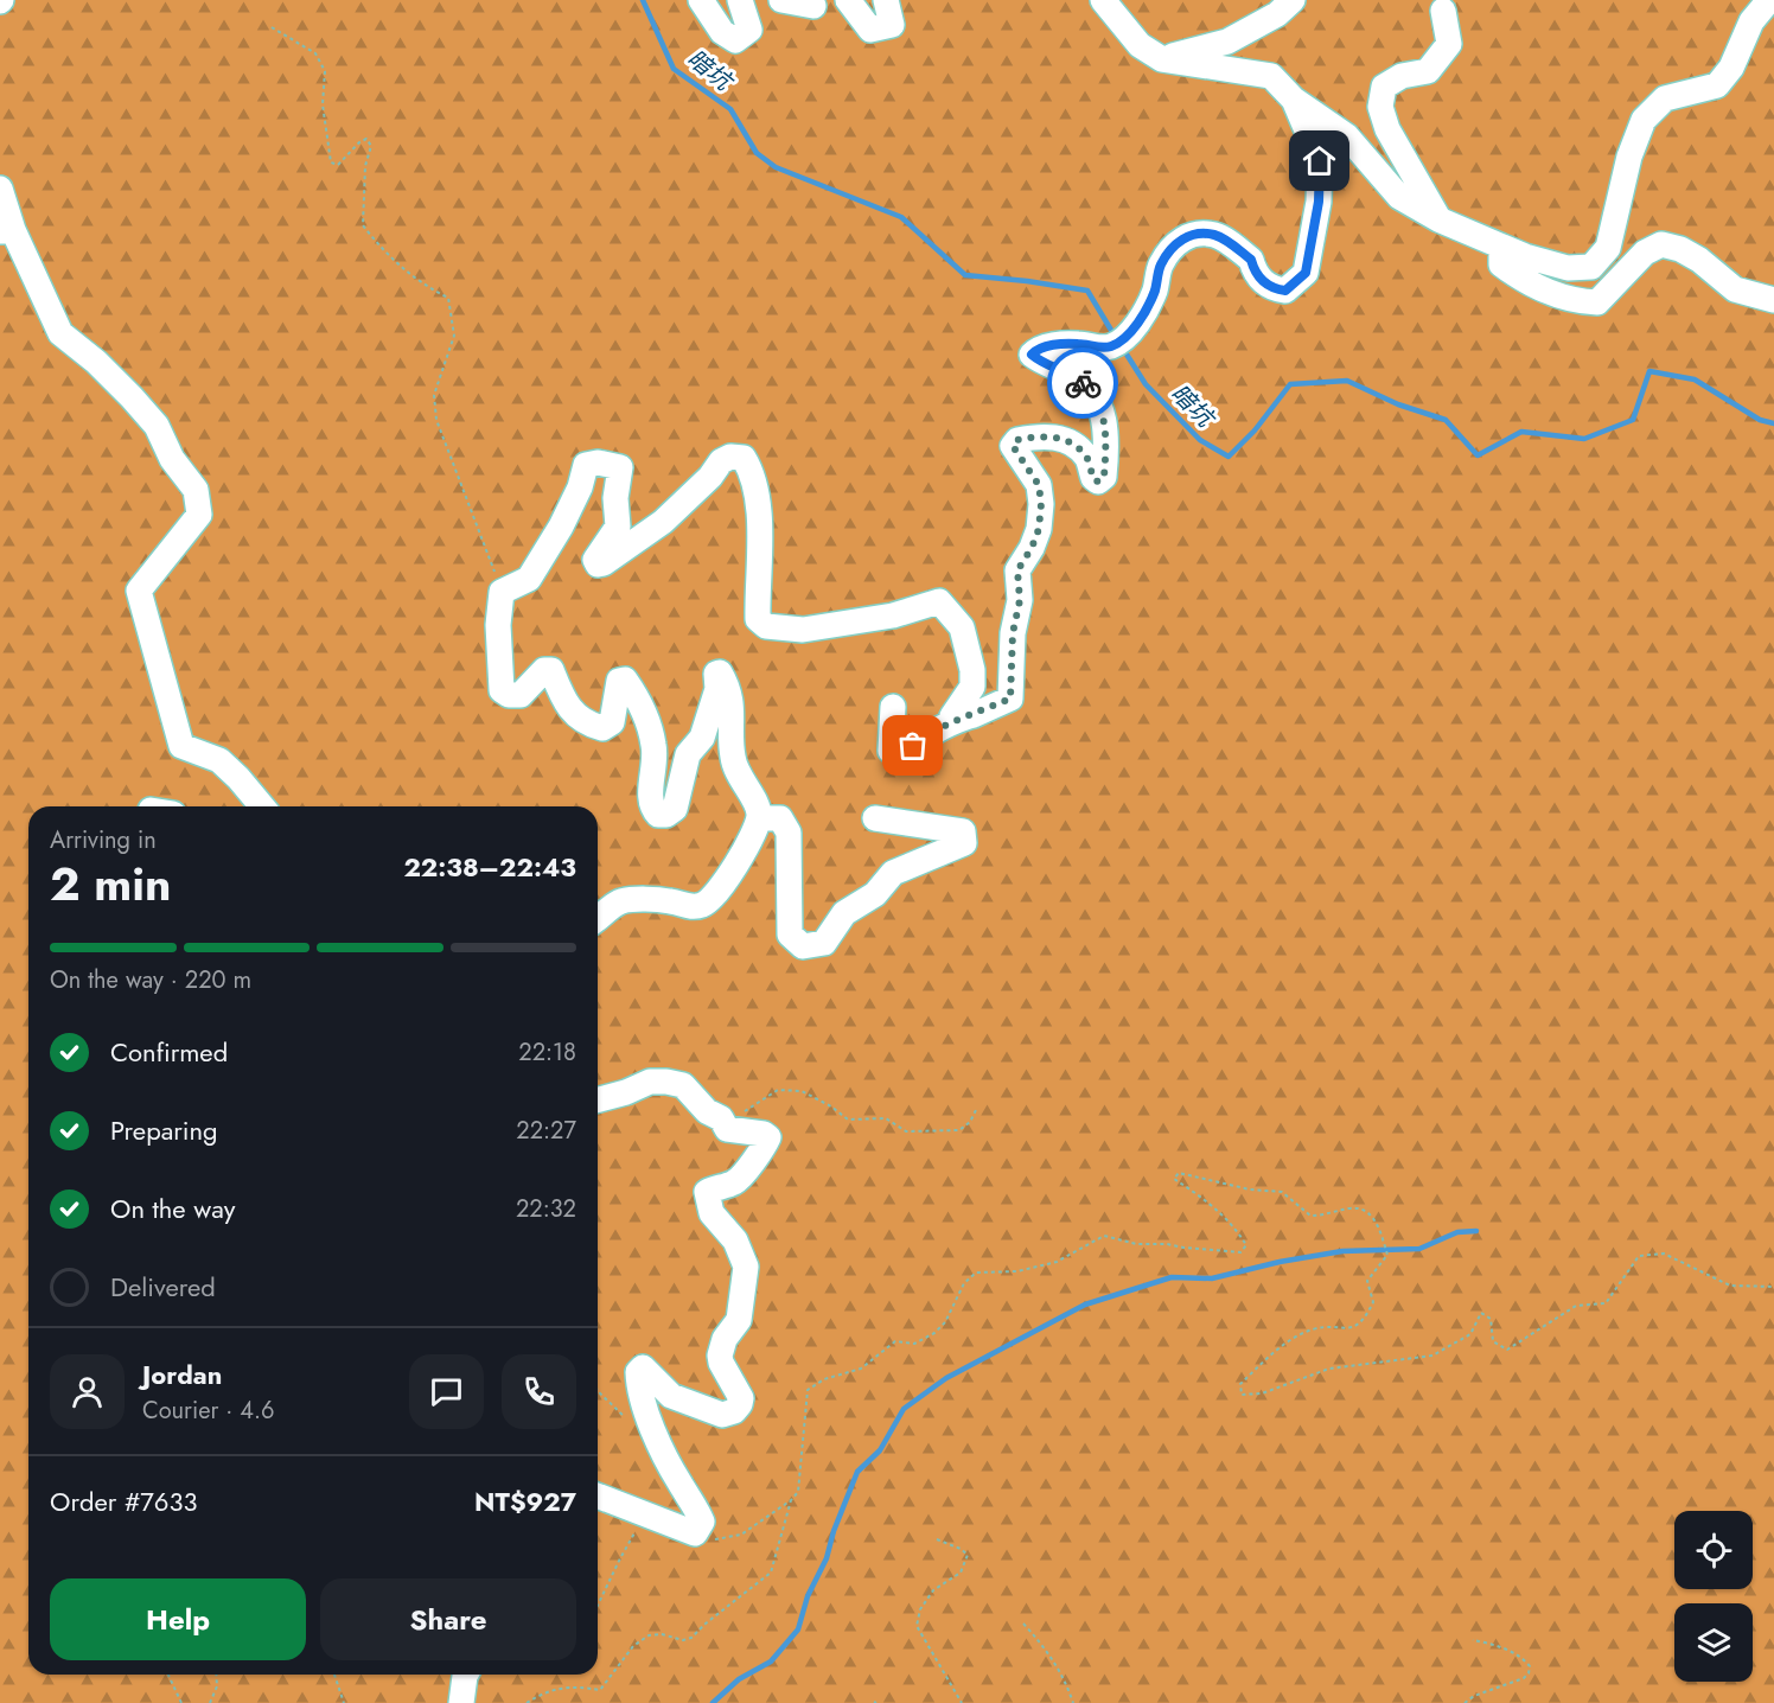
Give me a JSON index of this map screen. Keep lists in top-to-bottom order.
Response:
{
  "water": ["暗坑"],
  "page": {
    "heading": ["2 min", "Arriving in", "22:38–22:43"],
    "panel": [
      "Jordan",
      "Courier · 4.6",
      "Order #7633",
      "NT$927"
    ],
    "bar": "On the way · 220 m",
    "list": [
      ["Confirmed", "22:18"],
      ["Preparing", "22:27"],
      ["On the way", "22:32"],
      "Delivered"
    ],
    "buttons": ["Help", "Share"]
  }
}
